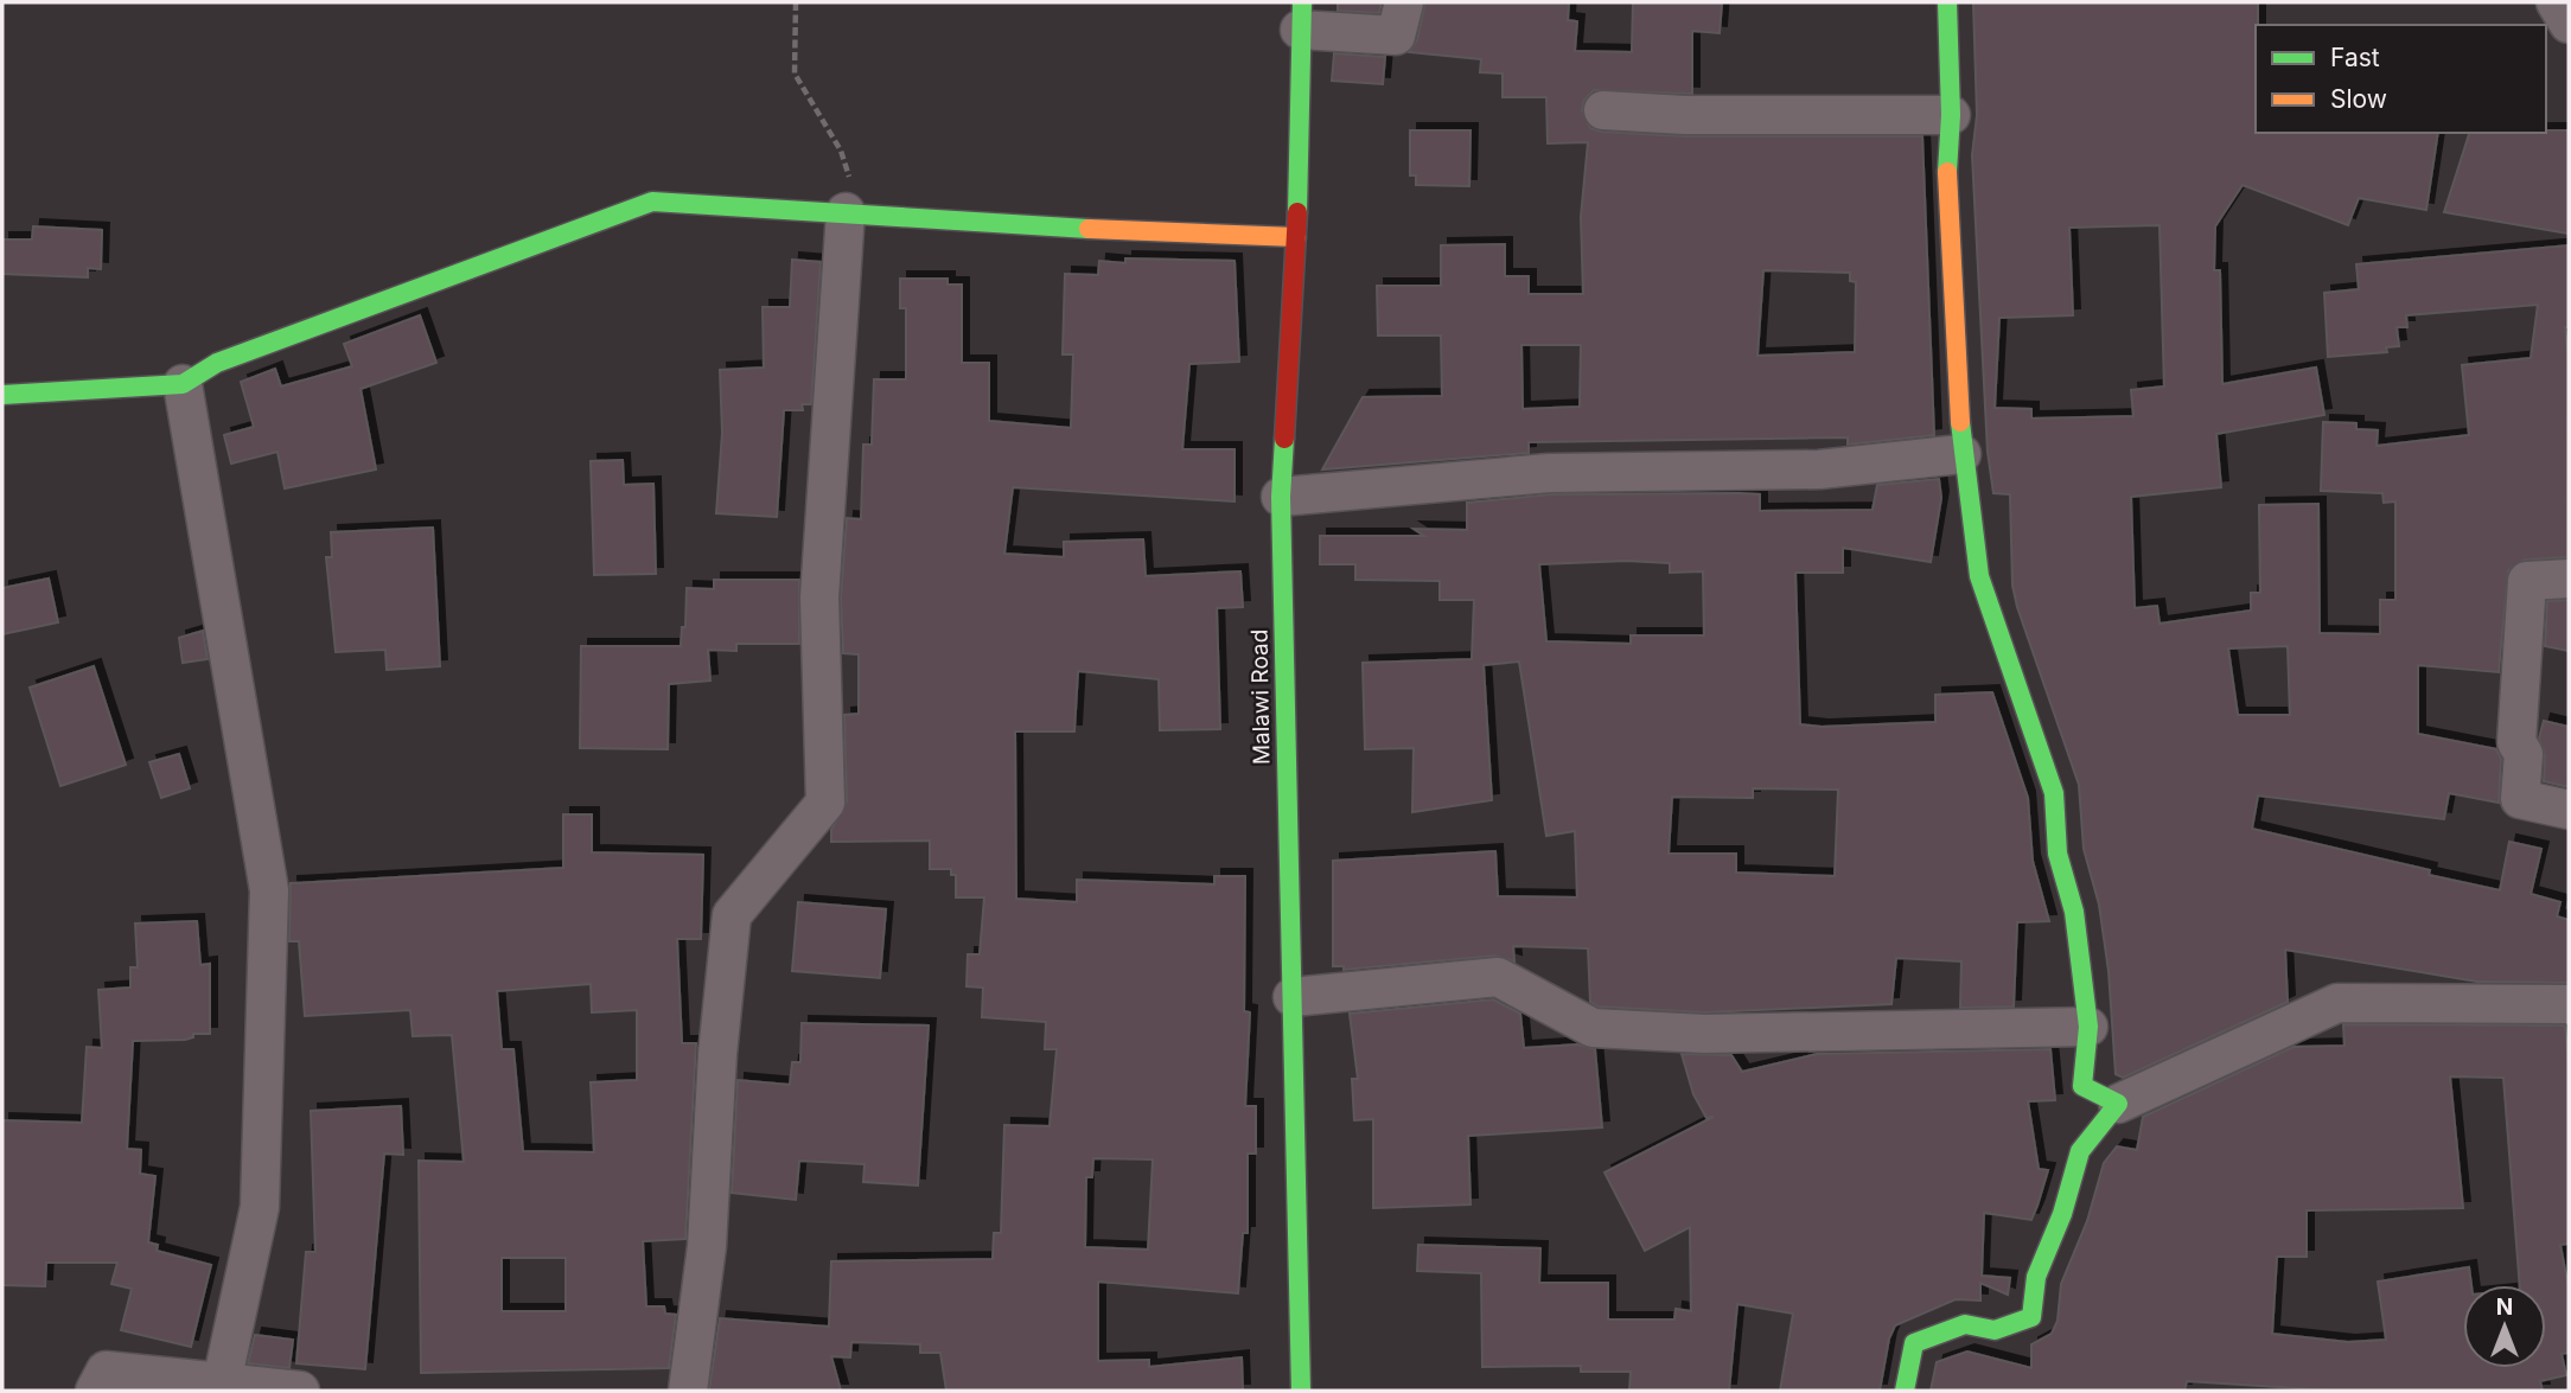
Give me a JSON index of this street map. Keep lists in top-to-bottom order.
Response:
{
  "streets": {
    "street": ["Malawi Road"]
  },
  "legend": ["Fast", "Slow"],
  "north": "top"
}
